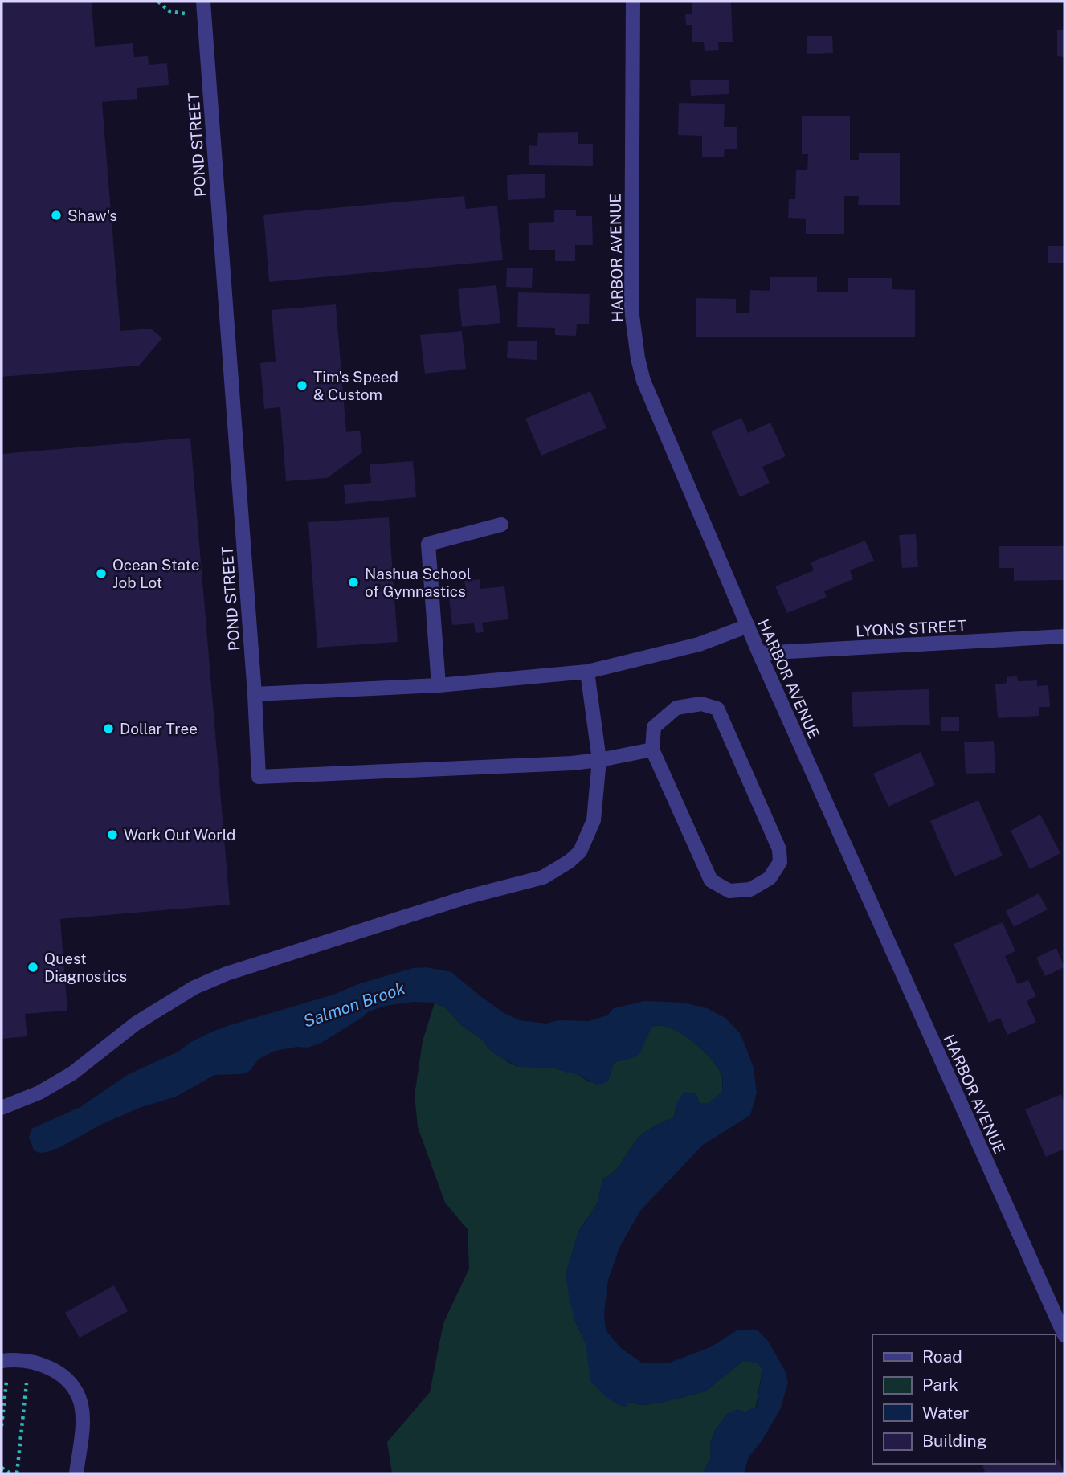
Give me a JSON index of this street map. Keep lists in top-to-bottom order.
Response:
{
  "streets": {
    "street": ["POND STREET", "HARBOR AVENUE", "LYONS STREET"]
  },
  "crossings": [
    ["HARBOR AVENUE", "LYONS STREET"]
  ],
  "water": ["Salmon Brook"],
  "places": [
    "Shaw's",
    "Tim's Speed & Custom",
    "Ocean State Job Lot",
    "Nashua School of Gymnastics",
    "Dollar Tree",
    "Work Out World",
    "Quest Diagnostics"
  ],
  "legend": [
    "Road",
    "Park",
    "Water",
    "Building"
  ]
}
